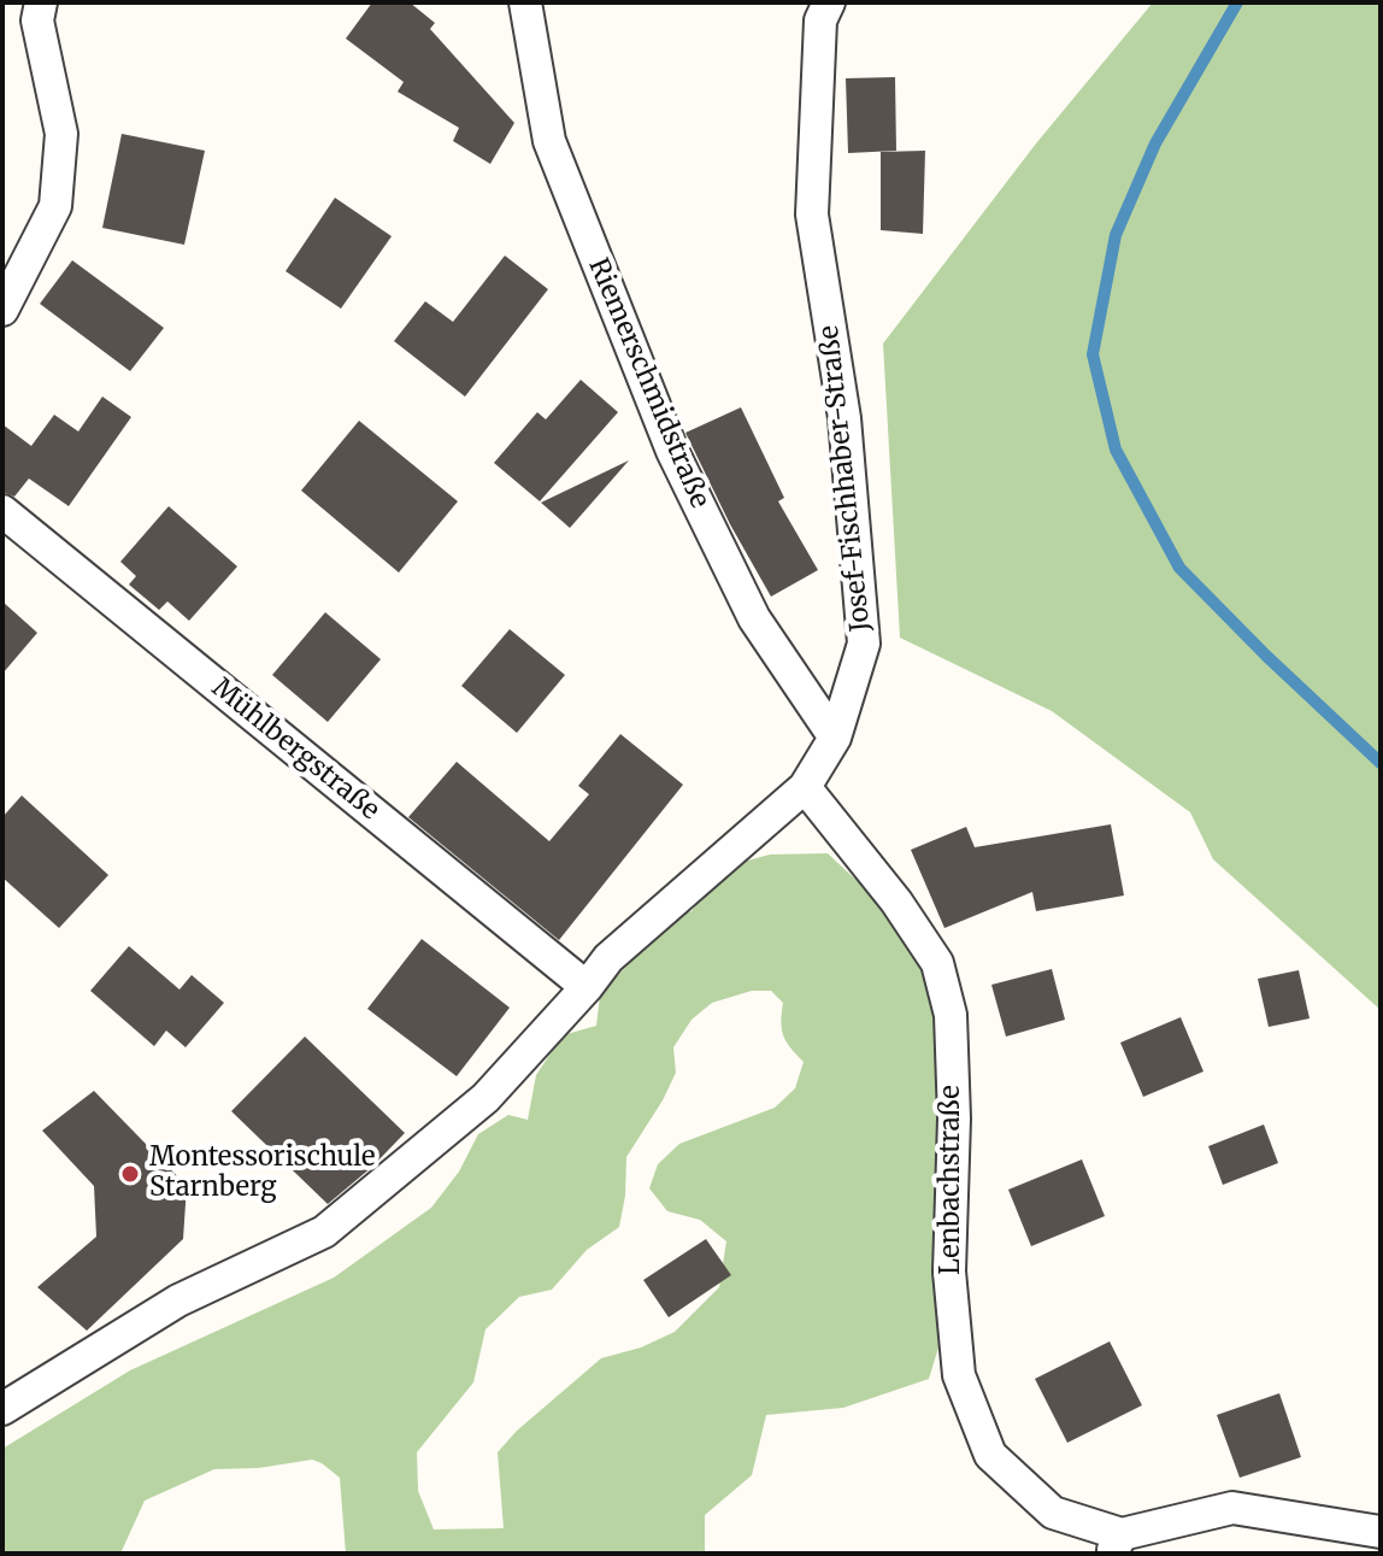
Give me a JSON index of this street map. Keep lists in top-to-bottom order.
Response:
{
  "streets": {
    "street": [
      "Riemerschmidstraße",
      "Josef-Fischhaber-Straße",
      "Mühlbergstraße",
      "Lenbachstraße"
    ]
  },
  "crossings": [
    ["Riemerschmidstraße", "Josef-Fischhaber-Straße"],
    ["Josef-Fischhaber-Straße", "Mühlbergstraße"],
    ["Josef-Fischhaber-Straße", "Lenbachstraße"]
  ],
  "places": ["Montessorischule Starnberg"]
}
